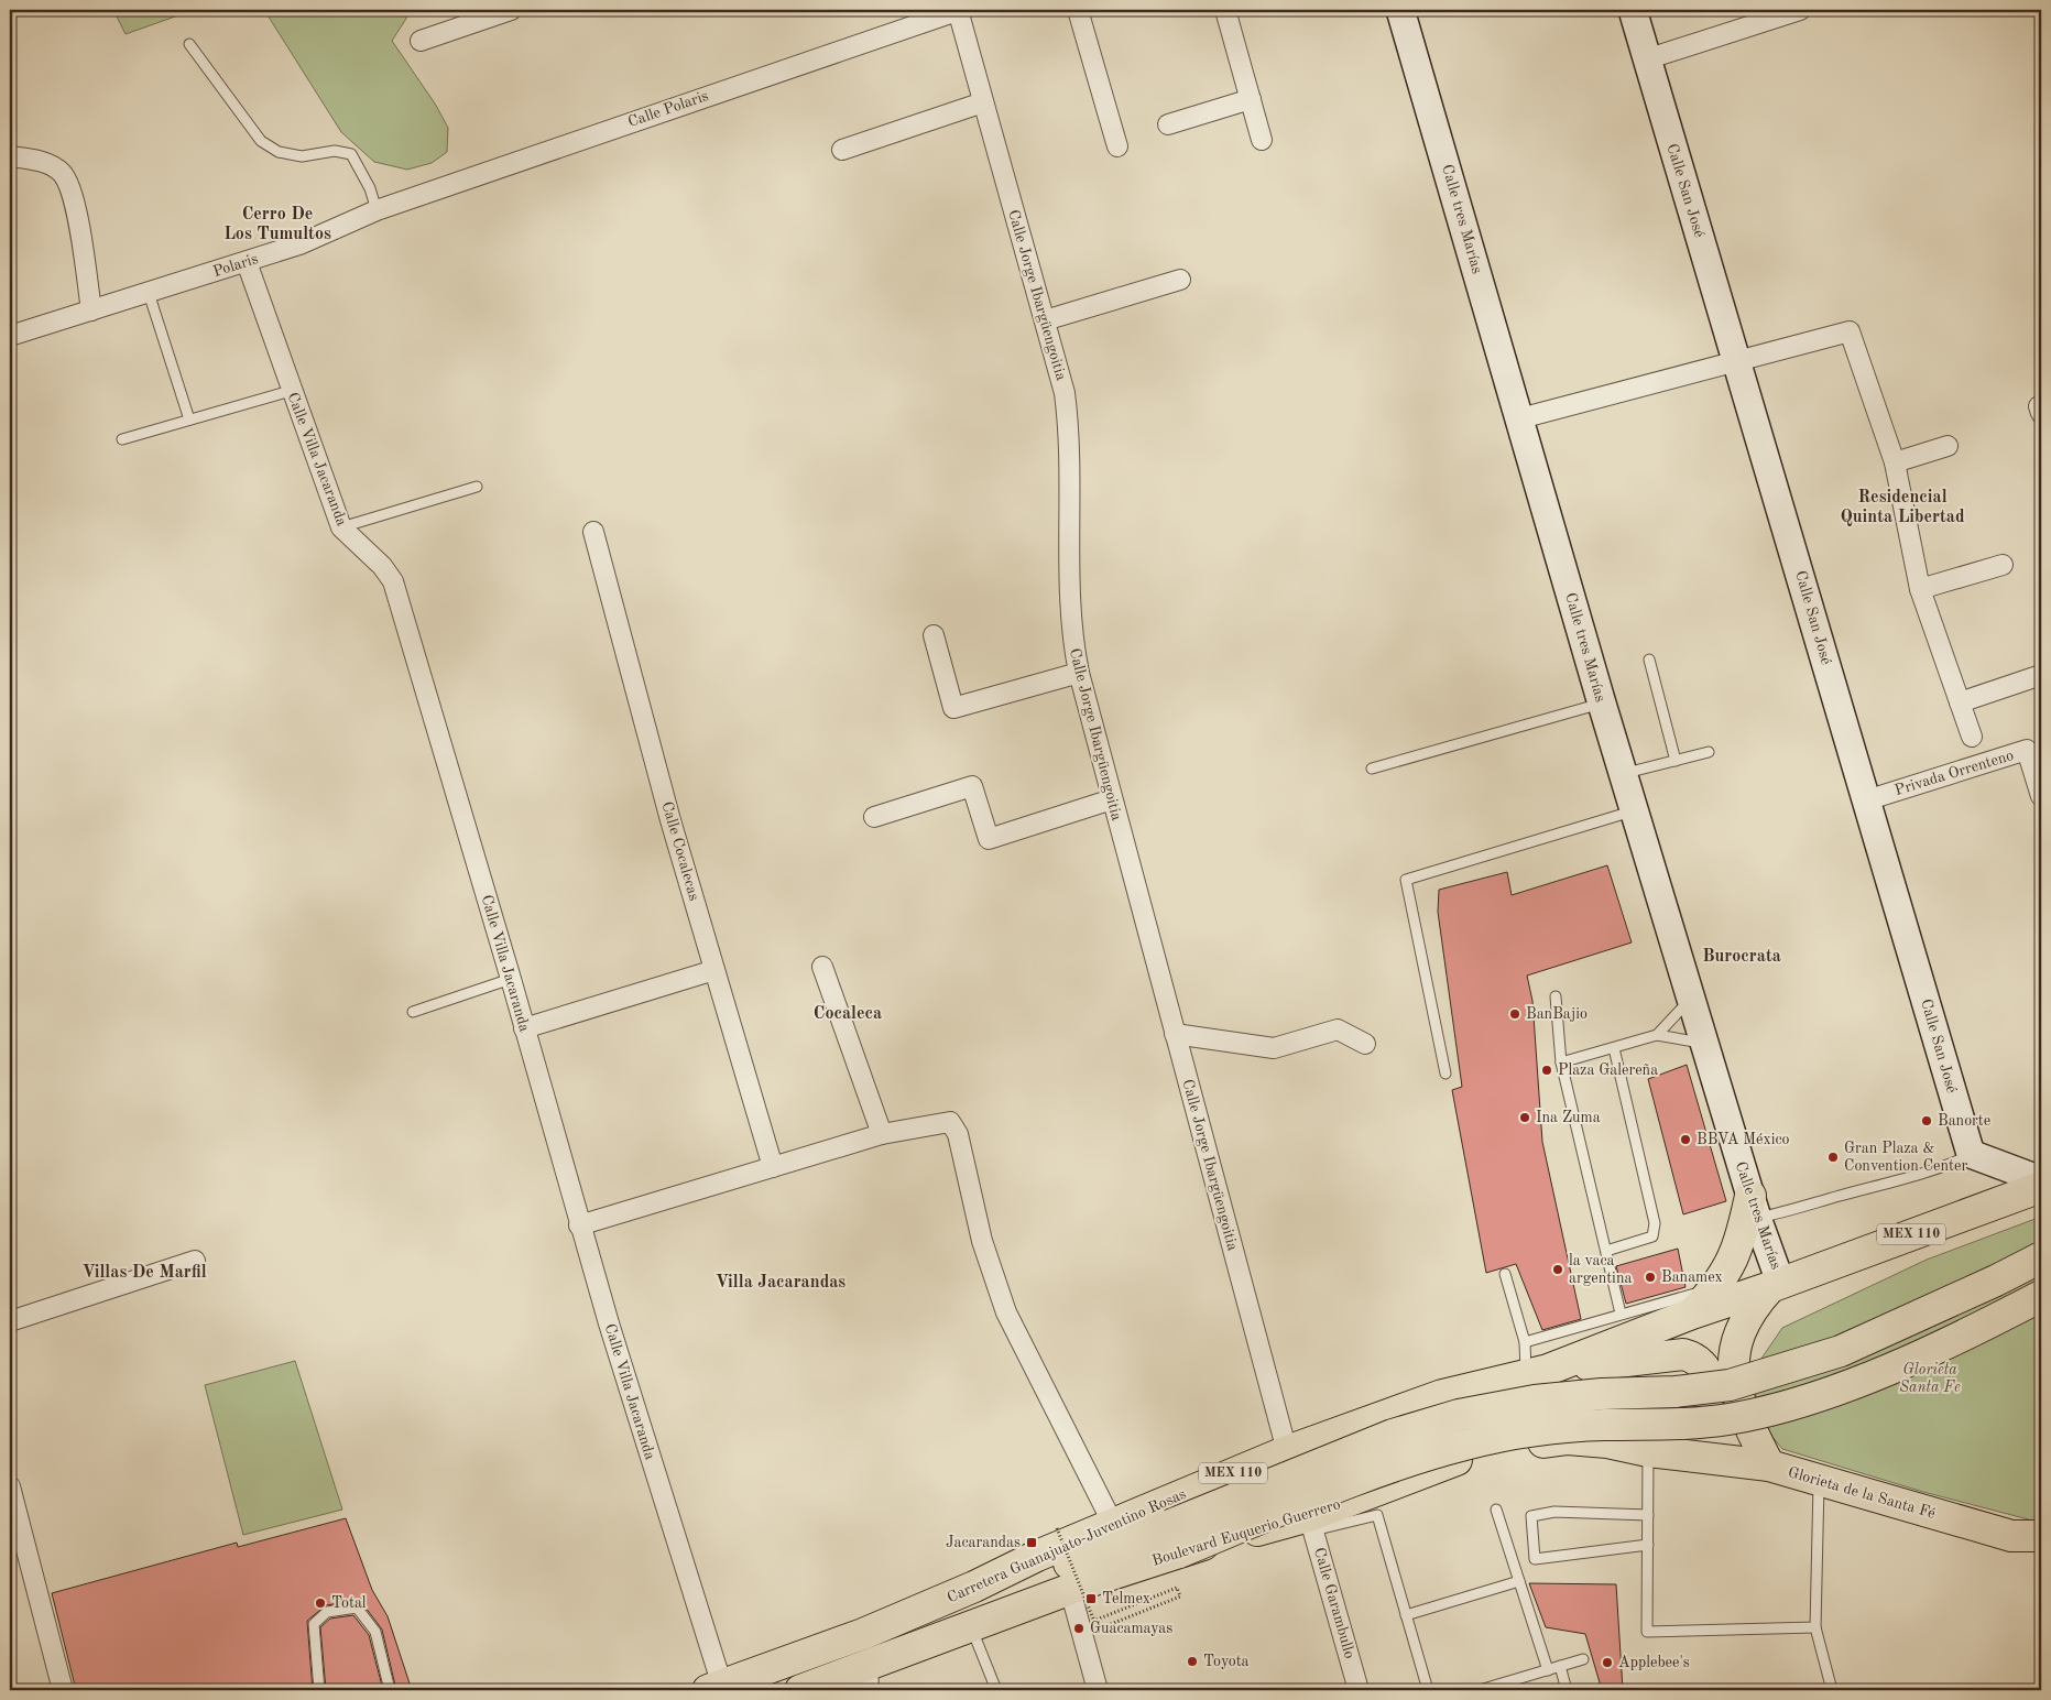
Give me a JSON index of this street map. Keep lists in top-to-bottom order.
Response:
{
  "streets": {
    "main road": [
      "Calle San José",
      "Calle tres Marías",
      "MEX 110",
      "Glorieta de la Santa Fé",
      "Boulevard Euquerio Guerrero",
      "Carretera Guanajuato-Juventino Rosas"
    ],
    "street": [
      "Calle Polaris",
      "Polaris",
      "Calle Jorge Ibargüengoitia",
      "Calle Villa Jacaranda",
      "Privada Orrenteno",
      "Calle Cocalecas",
      "Calle Garambullo"
    ]
  },
  "crossings": [
    ["Calle Polaris", "Polaris"],
    ["Calle Polaris", "Calle Jorge Ibargüengoitia"],
    ["Calle San José", "Privada Orrenteno"],
    ["Calle tres Marías", "Glorieta de la Santa Fé"],
    ["Calle tres Marías", "Carretera Guanajuato-Juventino Rosas"],
    ["Polaris", "Calle Villa Jacaranda"],
    ["Calle Jorge Ibargüengoitia", "Carretera Guanajuato-Juventino Rosas"],
    ["Calle Villa Jacaranda", "Carretera Guanajuato-Juventino Rosas"],
    ["Glorieta de la Santa Fé", "Boulevard Euquerio Guerrero"],
    ["Glorieta de la Santa Fé", "Carretera Guanajuato-Juventino Rosas"],
    ["Boulevard Euquerio Guerrero", "Calle Garambullo"]
  ],
  "districts": [
    "Cerro De Los Tumultos",
    "Residencial Quinta Libertad",
    "Burocrata",
    "Cocaleca",
    "Villas De Marfil",
    "Villa Jacarandas"
  ],
  "parks": ["Glorieta Santa Fe"],
  "places": {
    "other": [
      "BanBajio",
      "Plaza Galereña",
      "Ina Zuma",
      "Banorte",
      "BBVA México",
      "Gran Plaza & Convention Center",
      "la vaca argentina",
      "Banamex",
      "Total",
      "Guacamayas",
      "Toyota",
      "Applebee's"
    ],
    "transit": ["Jacarandas", "Telmex"]
  }
}
